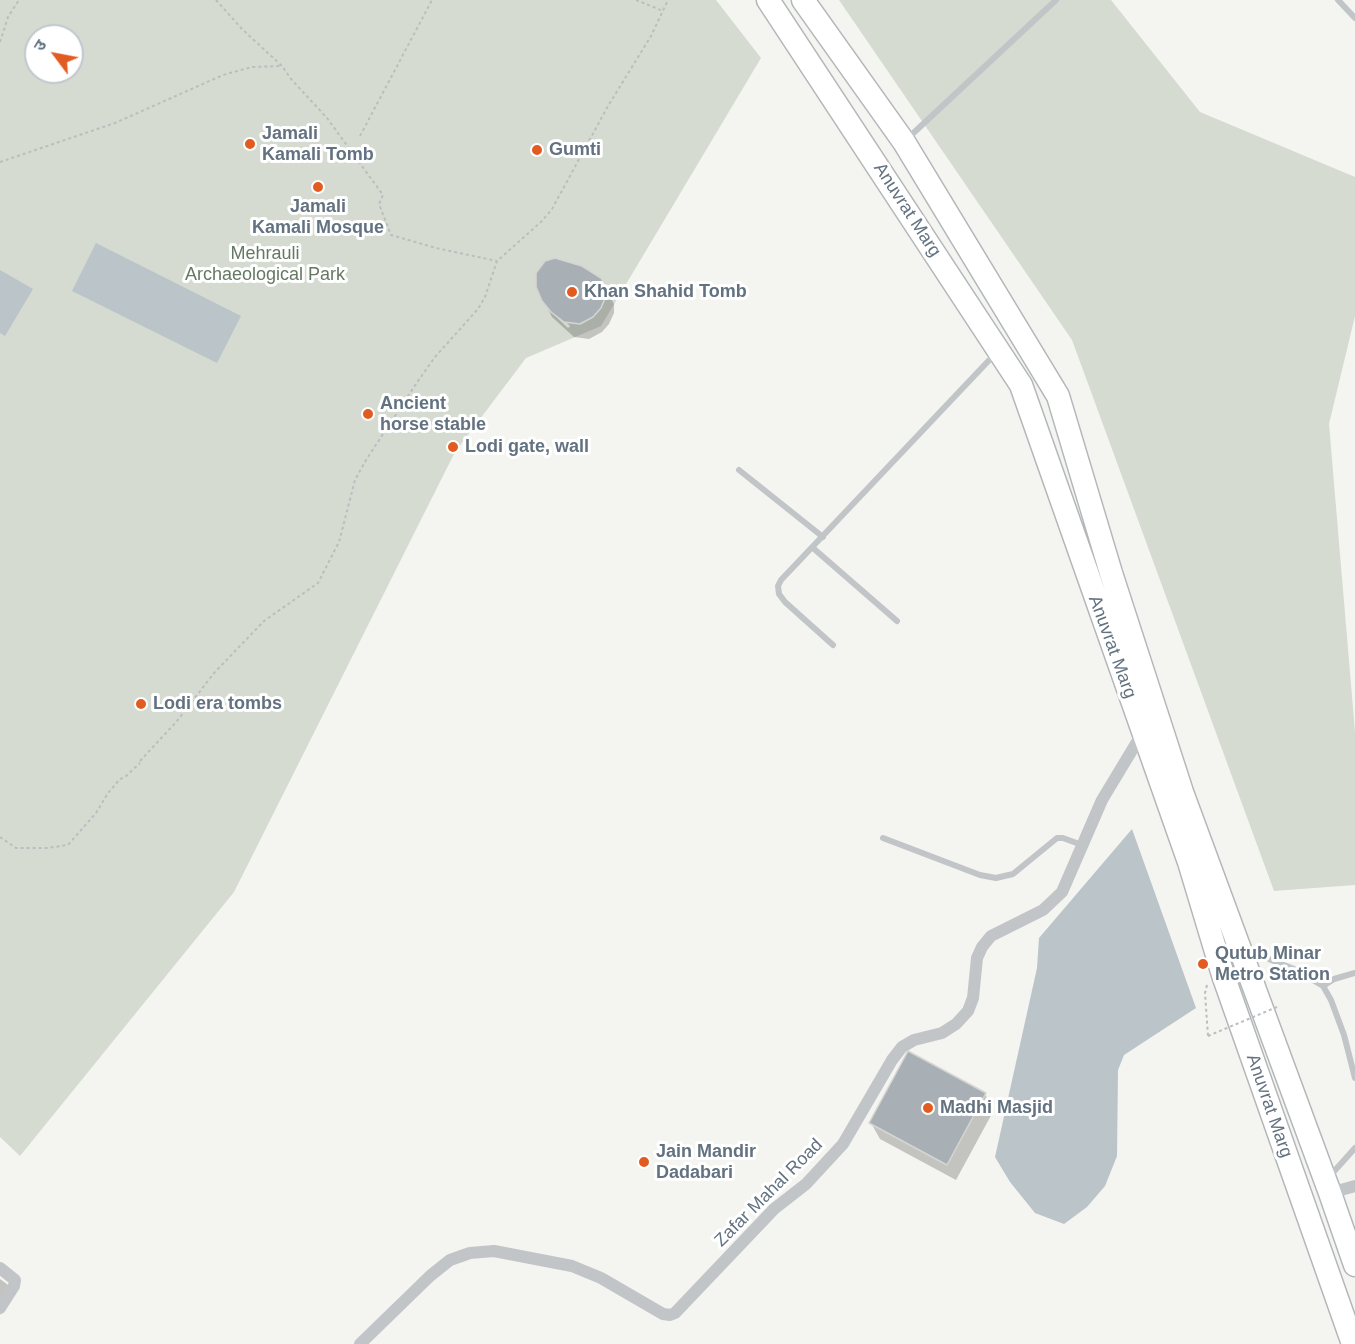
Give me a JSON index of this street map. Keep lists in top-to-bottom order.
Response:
{
  "streets": {
    "highway": ["Anuvrat Marg"],
    "street": ["Zafar Mahal Road"]
  },
  "crossings": [
    ["Anuvrat Marg", "Zafar Mahal Road"]
  ],
  "parks": ["Mehrauli Archaeological Park"],
  "places": [
    "Jamali Kamali Tomb",
    "Gumti",
    "Jamali Kamali Mosque",
    "Khan Shahid Tomb",
    "Ancient horse stable",
    "Lodi gate, wall",
    "Lodi era tombs",
    "Qutub Minar Metro Station",
    "Madhi Masjid",
    "Jain Mandir Dadabari"
  ],
  "north": "top left"
}
